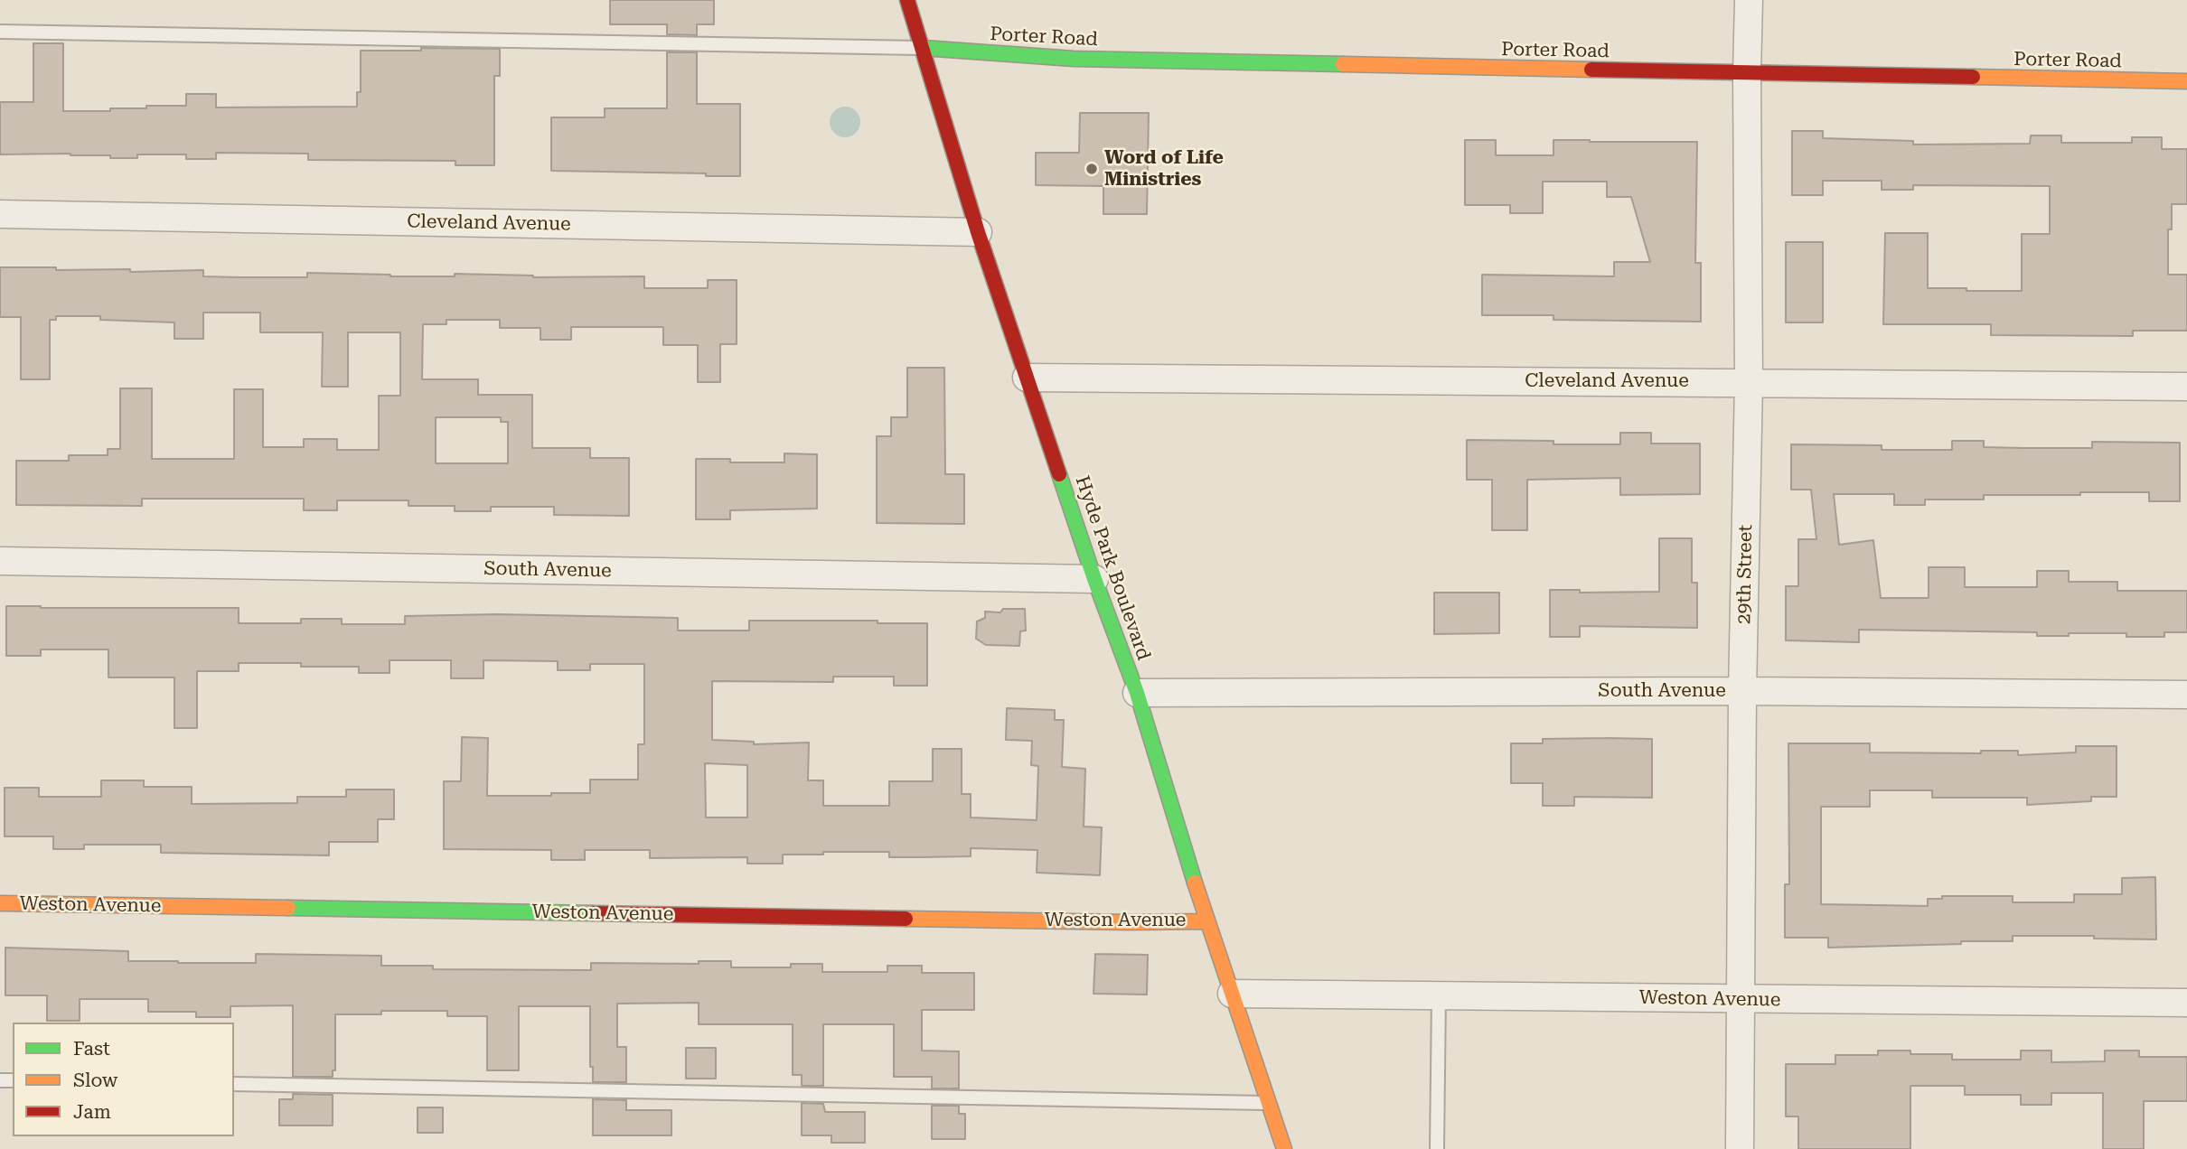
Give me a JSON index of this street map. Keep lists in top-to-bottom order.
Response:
{
  "streets": {
    "main road": ["Porter Road", "Hyde Park Boulevard", "Weston Avenue"],
    "street": ["Cleveland Avenue", "South Avenue", "29th Street"]
  },
  "crossings": [
    ["Porter Road", "Hyde Park Boulevard"],
    ["Porter Road", "29th Street"],
    ["Cleveland Avenue", "Hyde Park Boulevard"],
    ["Cleveland Avenue", "29th Street"],
    ["Hyde Park Boulevard", "South Avenue"],
    ["Hyde Park Boulevard", "Weston Avenue"],
    ["South Avenue", "29th Street"],
    ["29th Street", "Weston Avenue"]
  ],
  "places": ["Word of Life Ministries"],
  "legend": ["Fast", "Slow", "Jam"]
}
